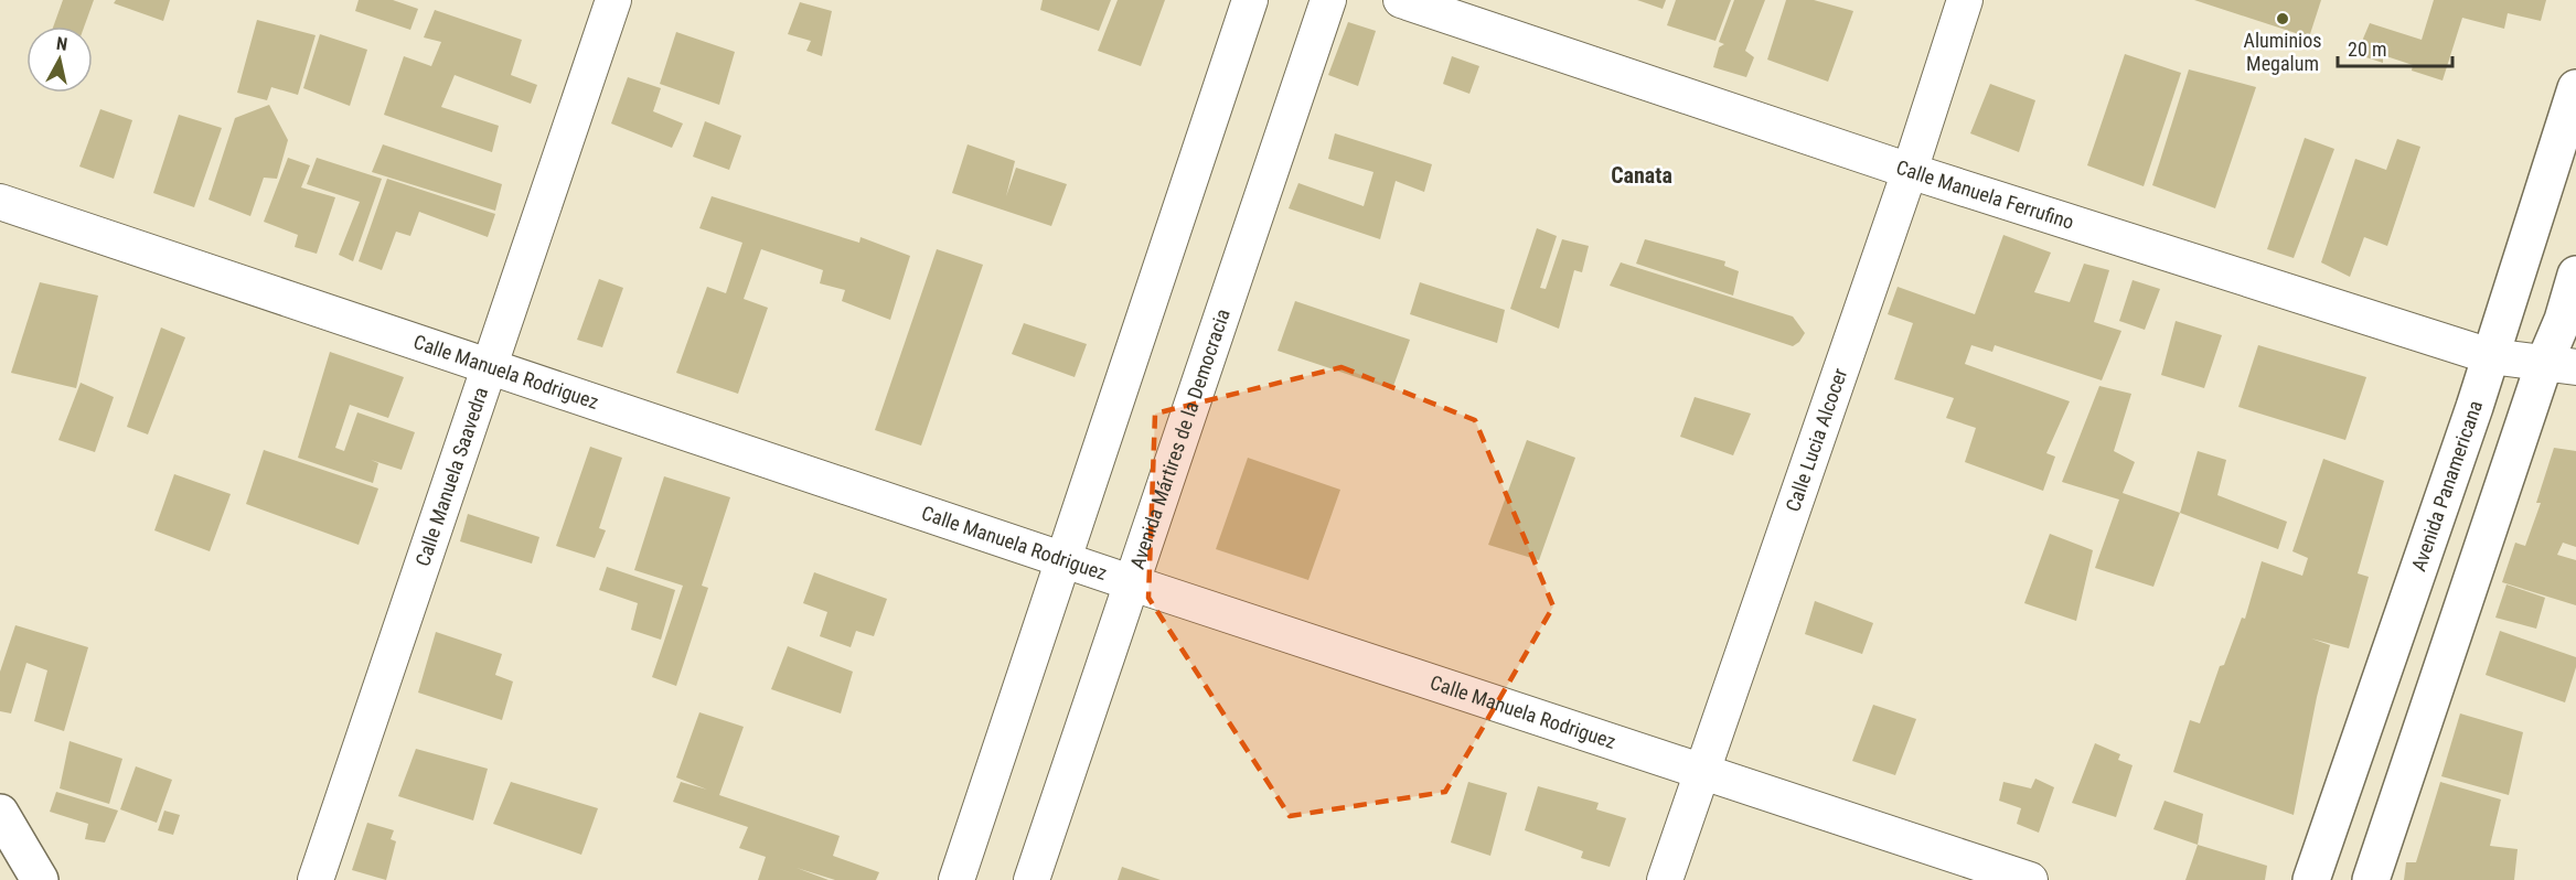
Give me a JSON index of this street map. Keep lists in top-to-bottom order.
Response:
{
  "streets": {
    "main road": ["Avenida Panamericana"],
    "street": [
      "Calle Manuela Ferrufino",
      "Calle Manuela Rodriguez",
      "Avenida Mártires de la Democracia",
      "Calle Lucia Alcocer",
      "Calle Manuela Saavedra"
    ]
  },
  "crossings": [
    ["Calle Manuela Ferrufino", "Calle Lucia Alcocer"],
    ["Calle Manuela Ferrufino", "Avenida Panamericana"],
    ["Calle Manuela Rodriguez", "Avenida Mártires de la Democracia"],
    ["Calle Manuela Rodriguez", "Calle Lucia Alcocer"],
    ["Calle Manuela Rodriguez", "Calle Manuela Saavedra"]
  ],
  "districts": ["Canata"],
  "places": ["Aluminios Megalum"],
  "scale_bar": "20 m",
  "north": "top"
}
